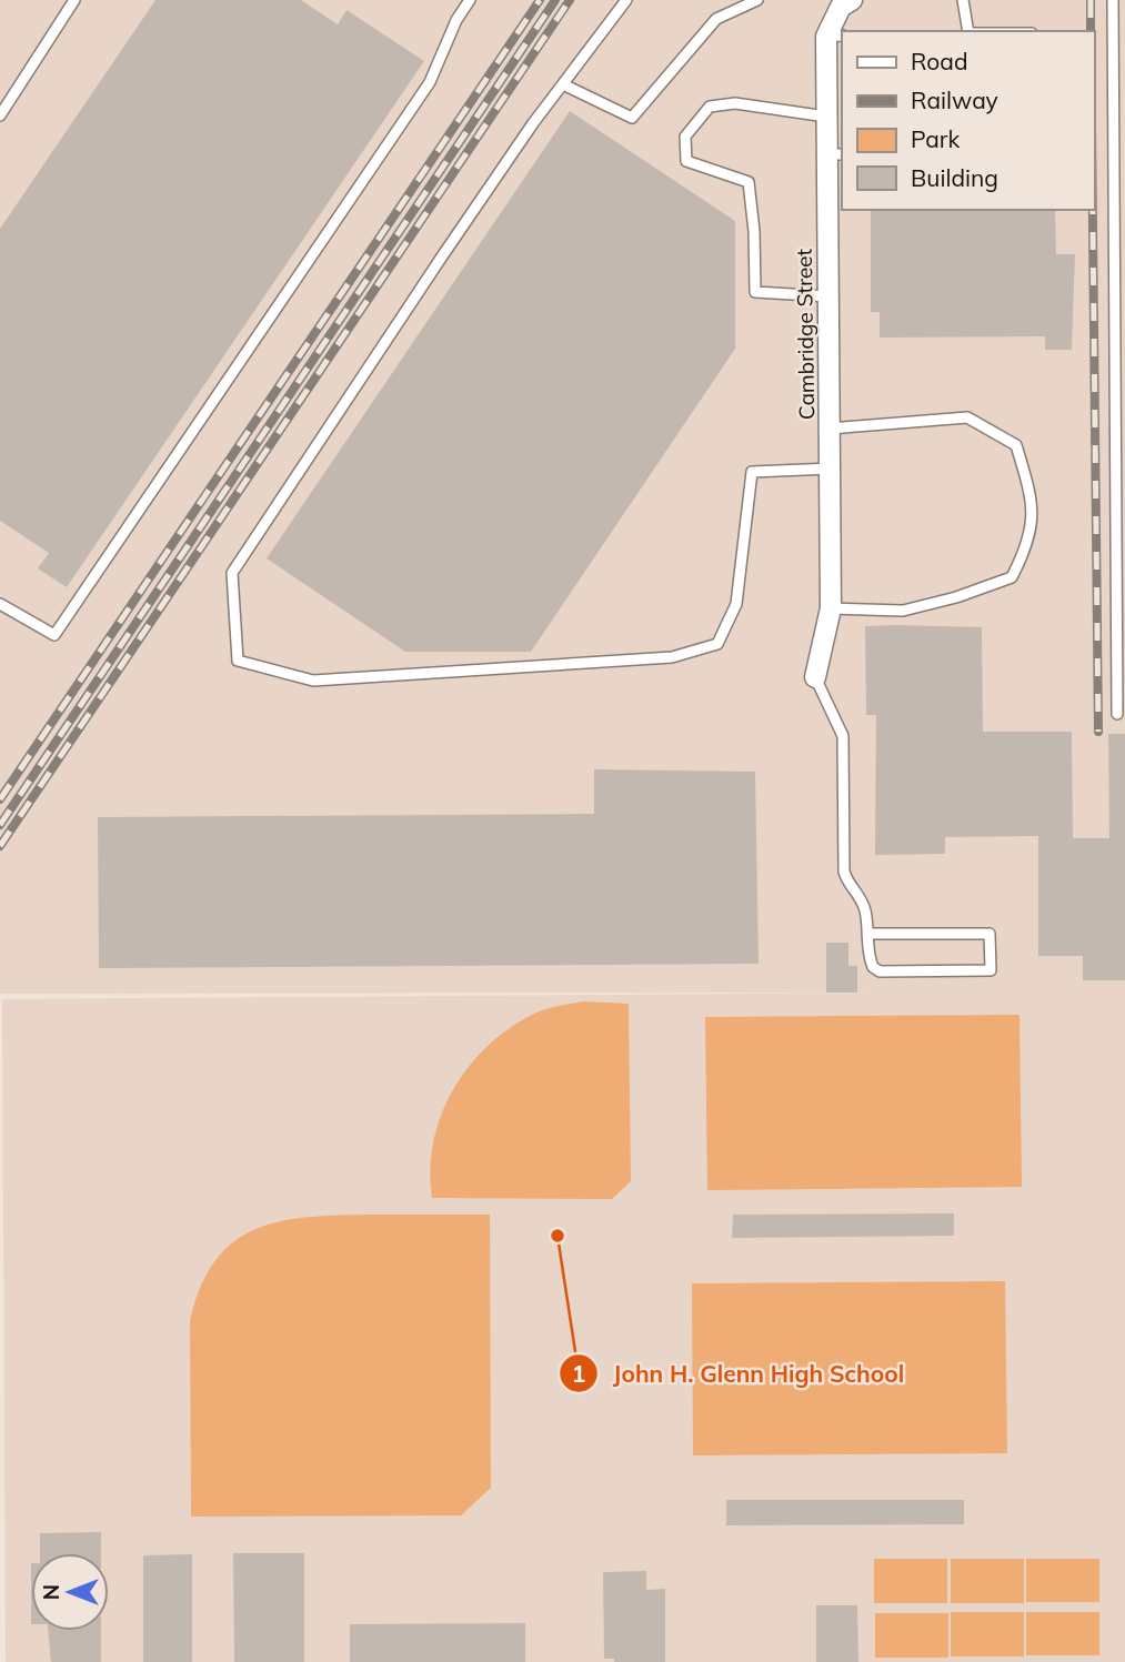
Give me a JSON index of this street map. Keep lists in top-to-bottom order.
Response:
{
  "streets": {
    "street": ["Cambridge Street"]
  },
  "places": ["John H. Glenn High School"],
  "legend": [
    "Road",
    "Railway",
    "Park",
    "Building"
  ],
  "north": "left"
}
